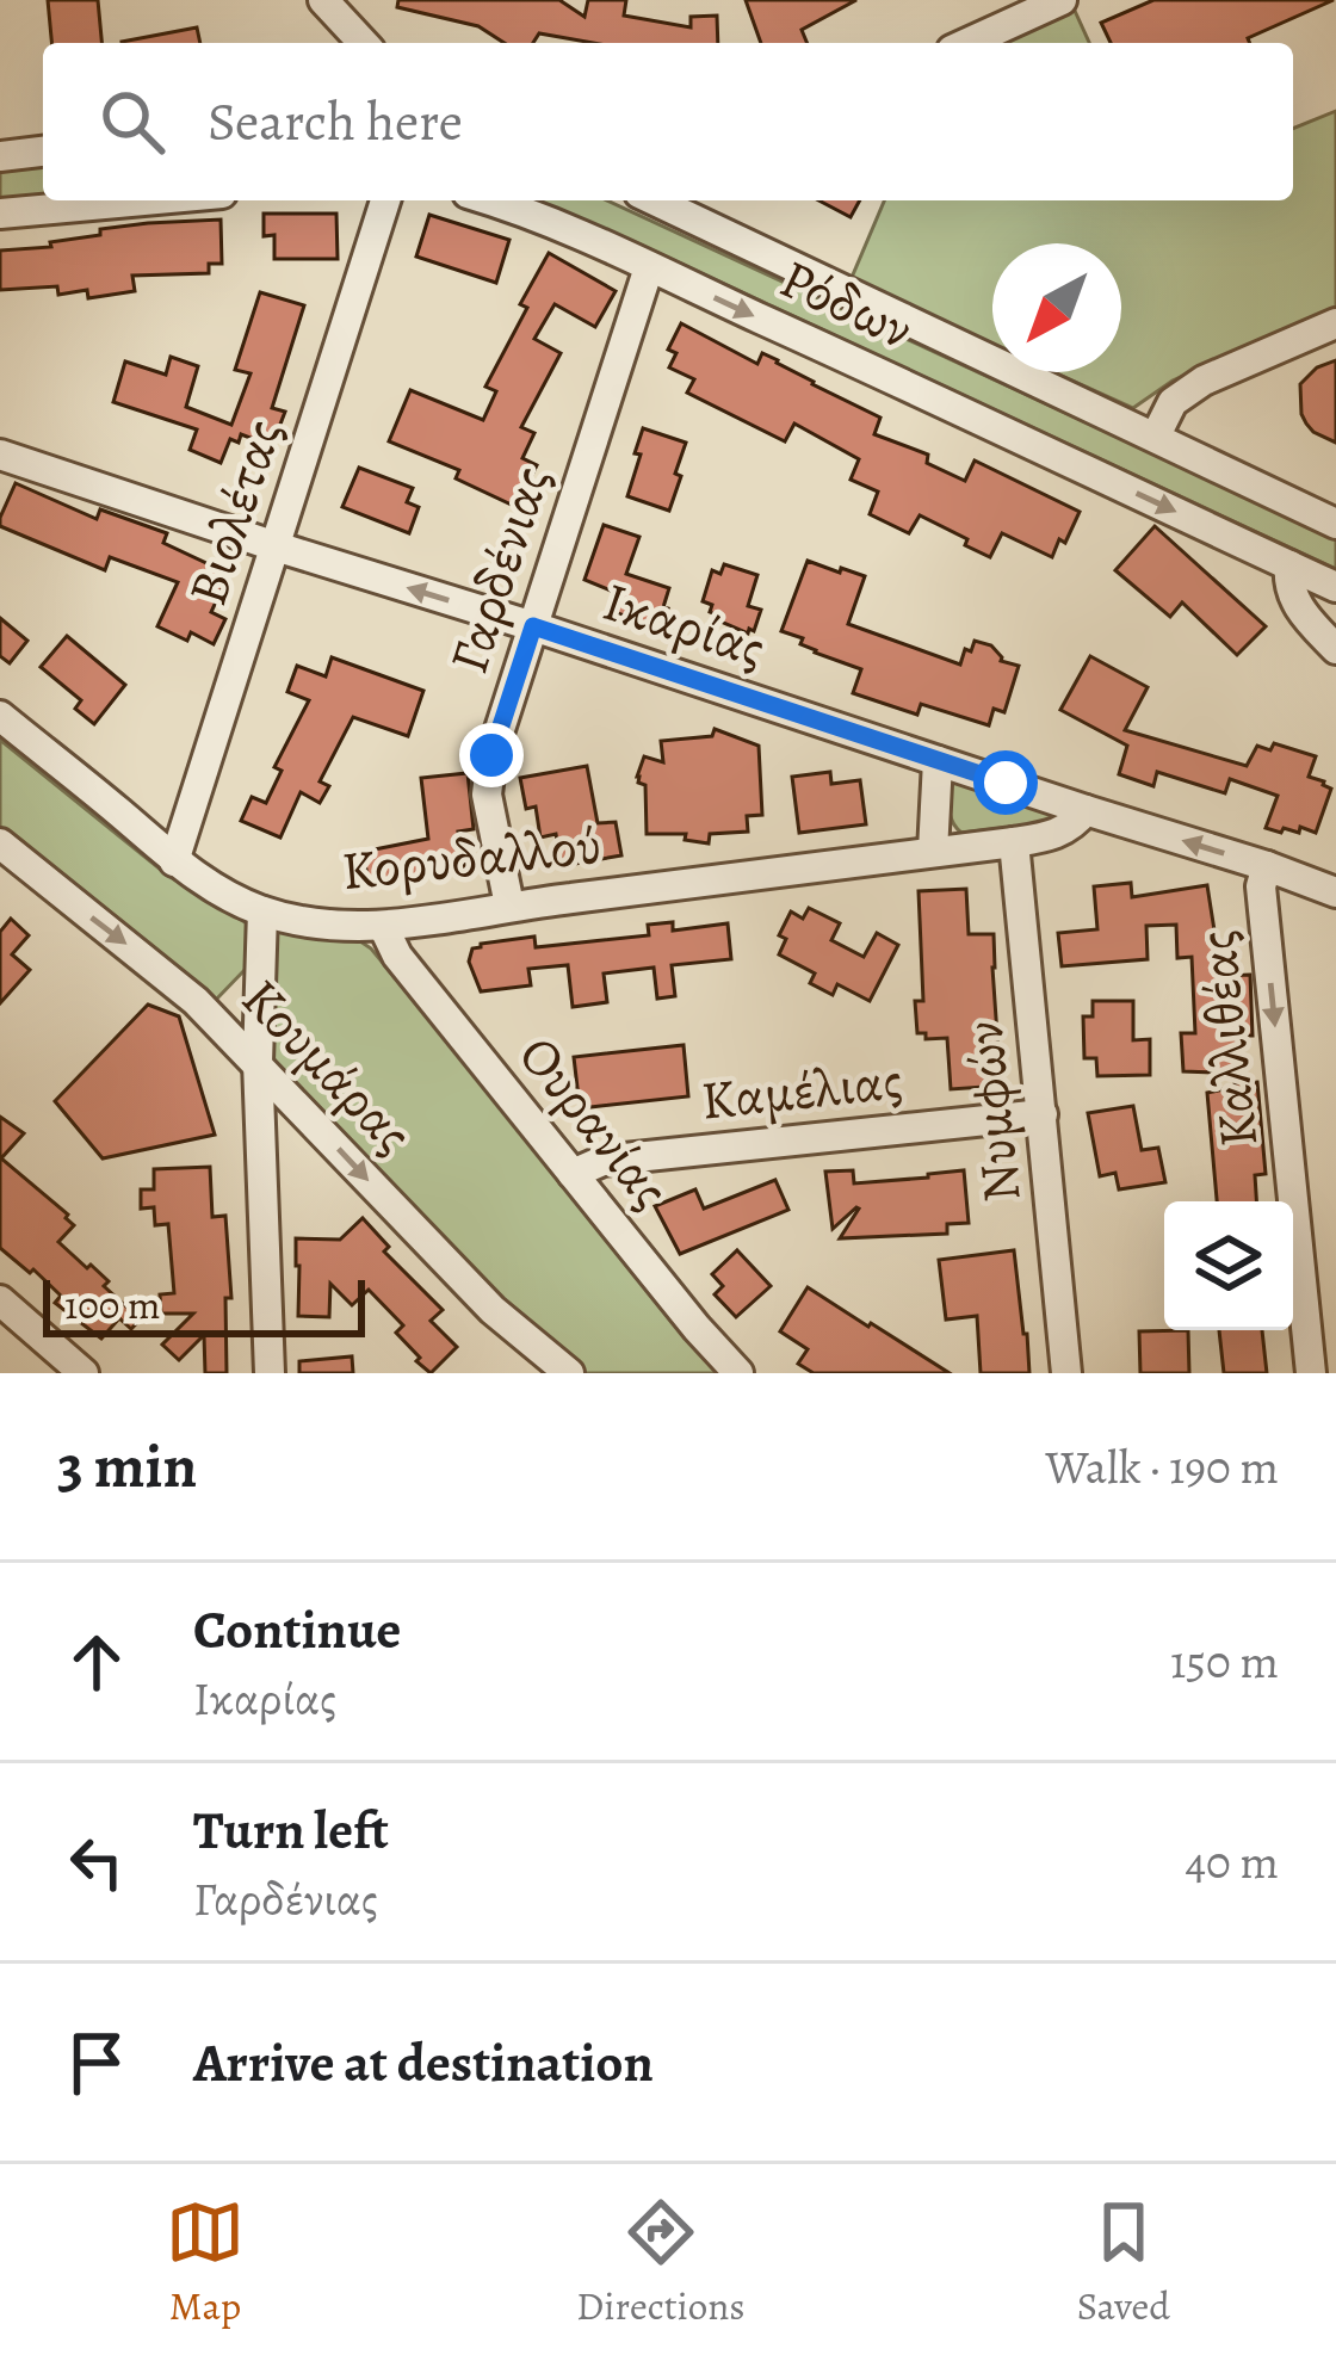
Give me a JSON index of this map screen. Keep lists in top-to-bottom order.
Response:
{
  "streets": {
    "street": [
      "Ρόδων",
      "Βιολέτας",
      "Γαρδένιας",
      "Ικαρίας",
      "Κορυδαλλού",
      "Καλλιθέας",
      "Κουμάρας",
      "Καμέλιας",
      "Νυμφών",
      "Ουρανίας"
    ]
  },
  "crossings": [
    ["Ρόδων", "Γαρδένιας"],
    ["Βιολέτας", "Ικαρίας"],
    ["Βιολέτας", "Κορυδαλλού"],
    ["Γαρδένιας", "Ικαρίας"],
    ["Γαρδένιας", "Κορυδαλλού"],
    ["Ικαρίας", "Κορυδαλλού"],
    ["Ικαρίας", "Καλλιθέας"],
    ["Κορυδαλλού", "Νυμφών"],
    ["Κορυδαλλού", "Ουρανίας"],
    ["Καμέλιας", "Νυμφών"],
    ["Καμέλιας", "Ουρανίας"]
  ],
  "one_way": ["Καλλιθέας", "Κουμάρας"],
  "scale_bar": "100 m",
  "north": "bottom left",
  "page": {
    "search": "Search here",
    "scale": "100 m",
    "heading": ["3 min", "Walk · 190 m"],
    "list": [
      ["Continue", "Ικαρίας", "150 m"],
      ["Turn left", "Γαρδένιας", "40 m"],
      "Arrive at destination"
    ],
    "nav": ["Map", "Directions", "Saved"]
  }
}
